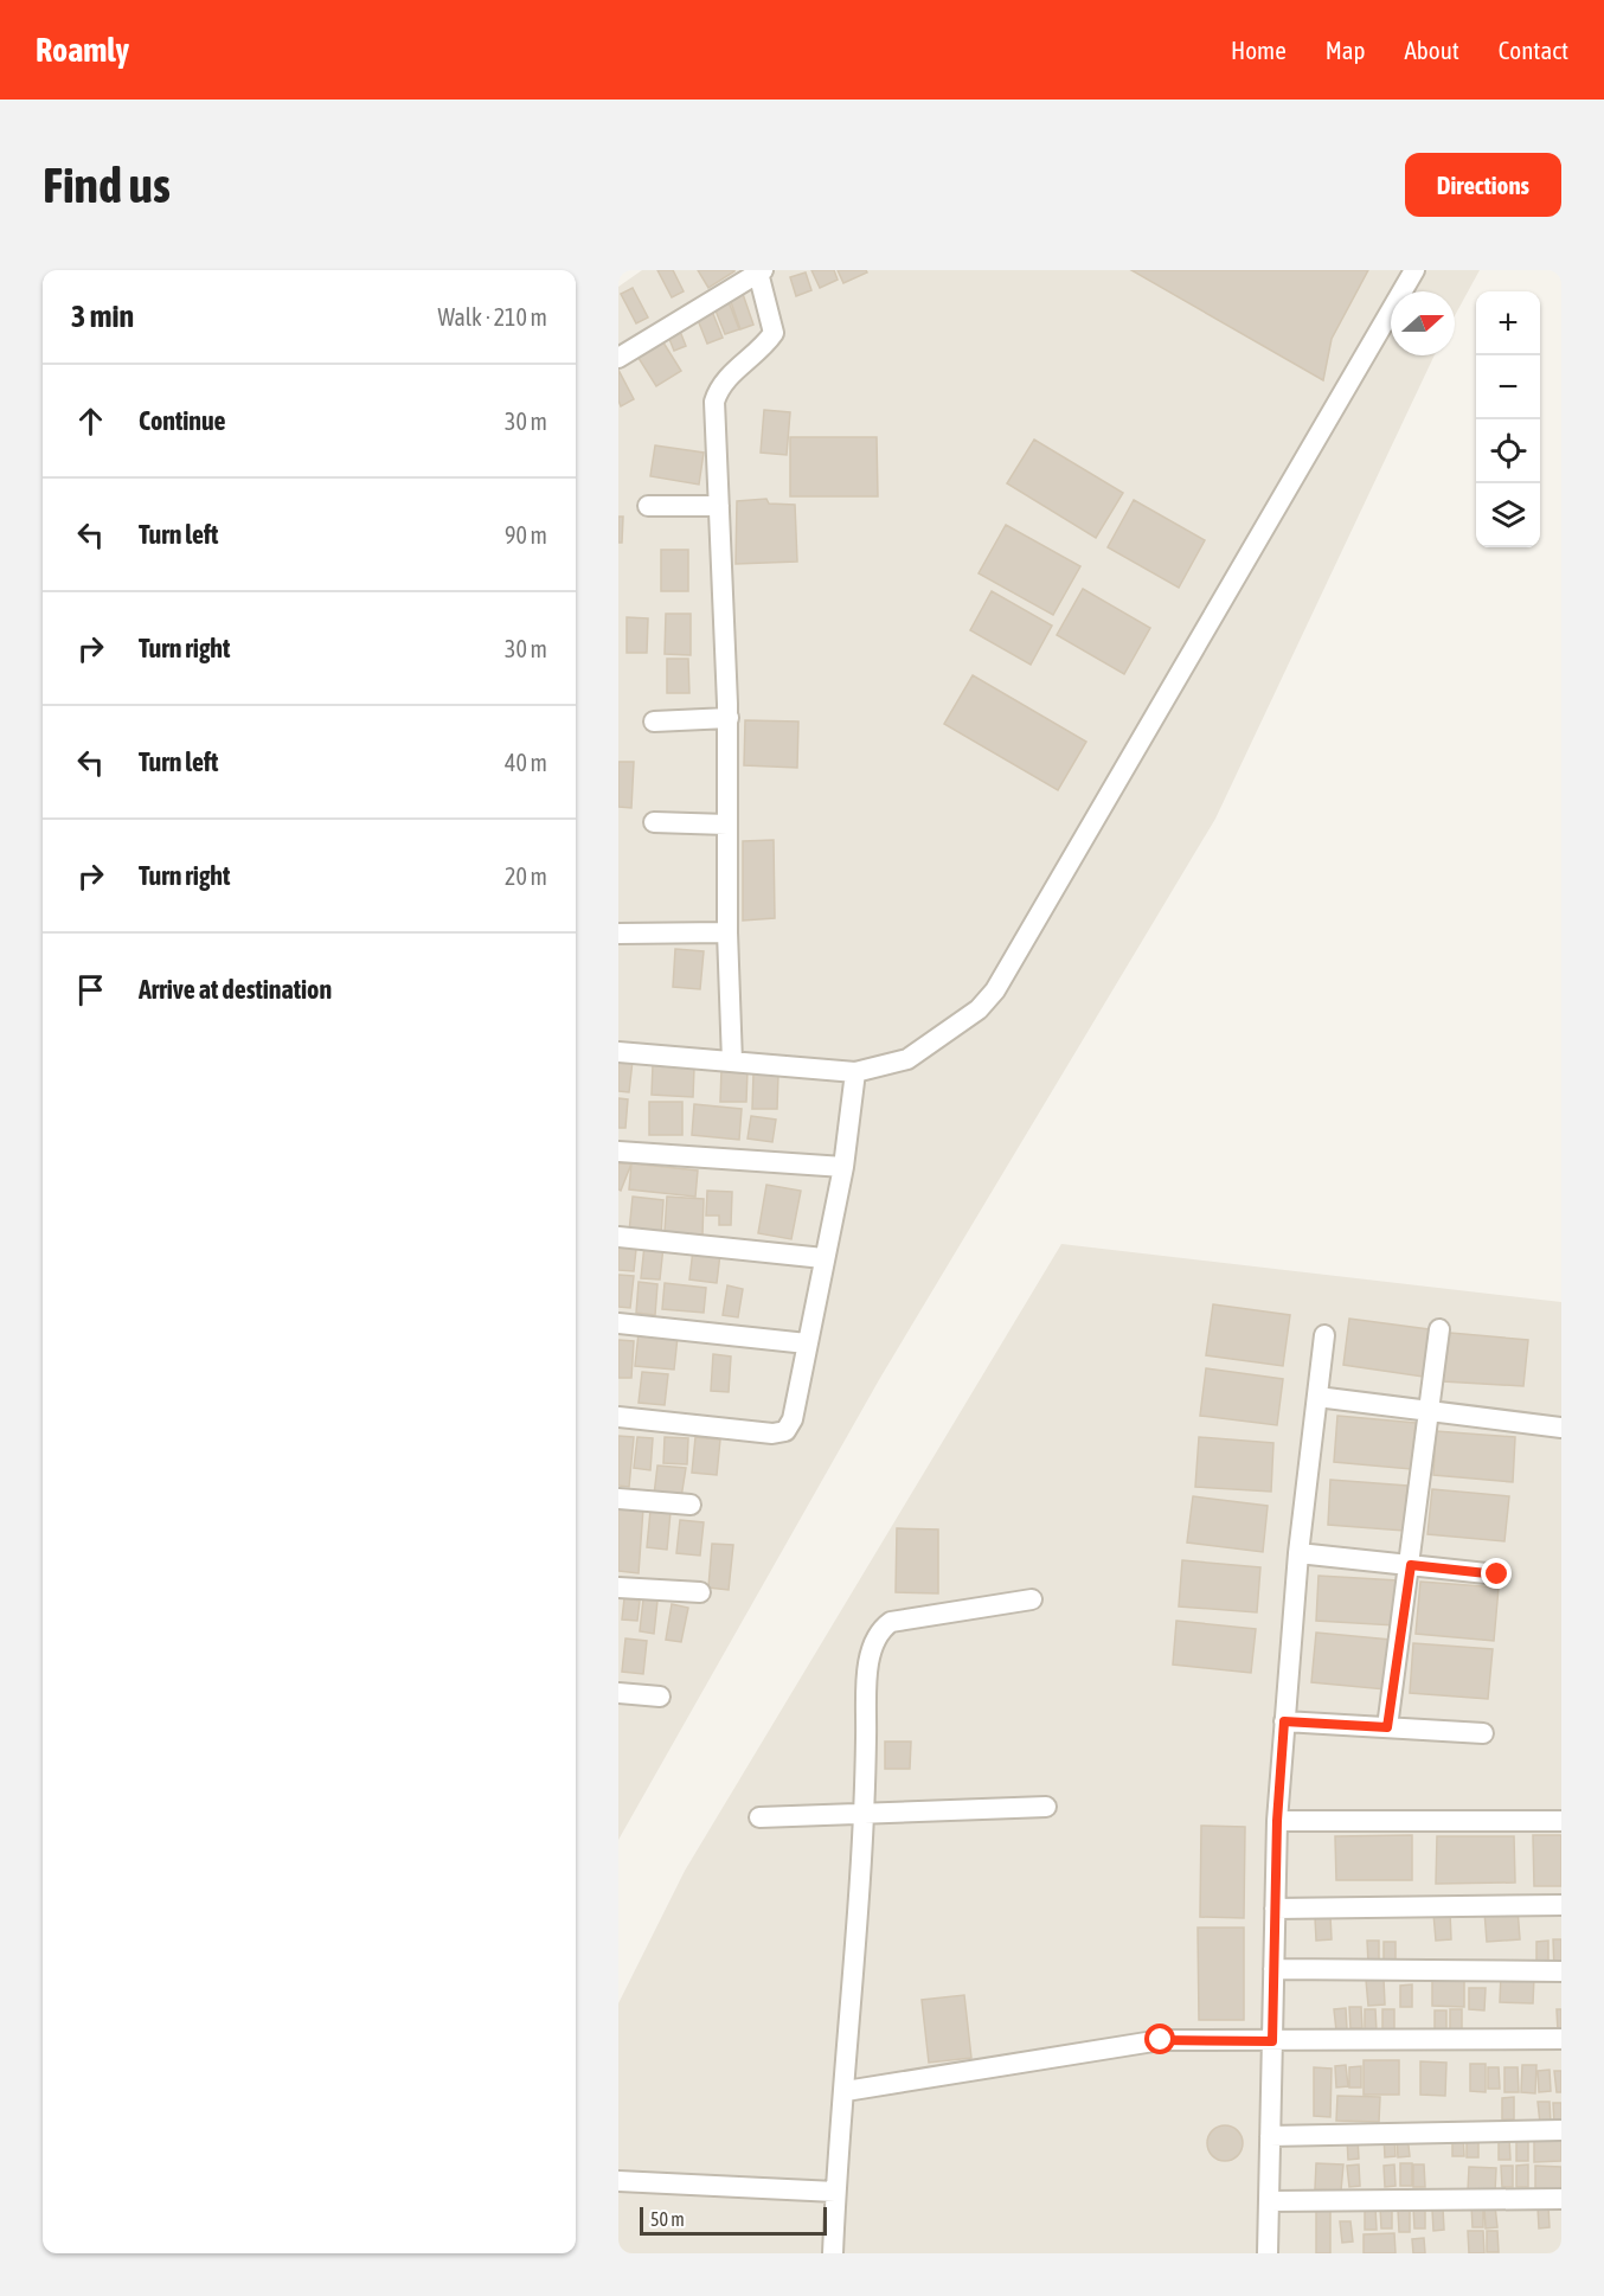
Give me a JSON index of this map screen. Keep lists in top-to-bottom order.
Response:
{
  "scale_bar": "50 m",
  "north": "right",
  "page": {
    "header": "Roamly",
    "nav": [
      "Home",
      "Map",
      "About",
      "Contact"
    ],
    "buttons": "Directions",
    "title": "Find us",
    "heading": ["3 min", "Walk · 210 m"],
    "map_buttons": ["+", "−"],
    "list": [
      ["Continue", "30 m"],
      ["Turn left", "90 m"],
      ["Turn right", "30 m"],
      ["Turn left", "40 m"],
      ["Turn right", "20 m"],
      "Arrive at destination"
    ],
    "scale": "50 m"
  }
}
